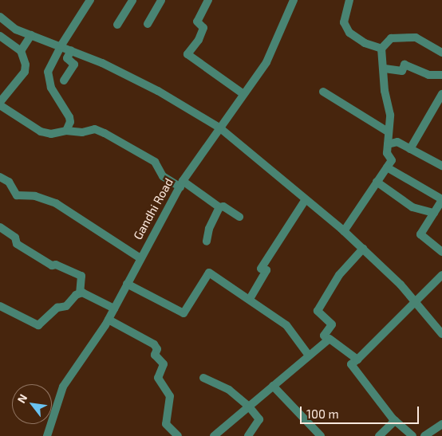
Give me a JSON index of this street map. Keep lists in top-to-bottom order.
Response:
{
  "streets": {
    "street": ["Gandhi Road"]
  },
  "scale_bar": "100 m",
  "north": "top left"
}
